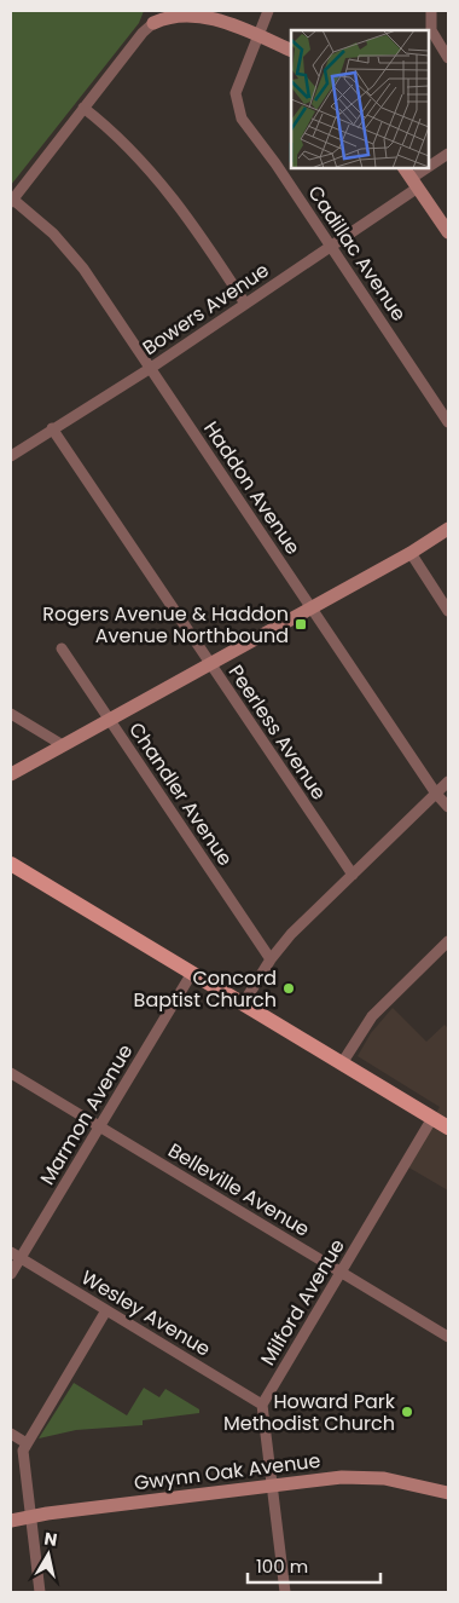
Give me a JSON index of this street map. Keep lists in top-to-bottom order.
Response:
{
  "streets": {
    "street": [
      "Cadillac Avenue",
      "Bowers Avenue",
      "Haddon Avenue",
      "Peerless Avenue",
      "Chandler Avenue",
      "Marmon Avenue",
      "Belleville Avenue",
      "Milford Avenue",
      "Wesley Avenue",
      "Gwynn Oak Avenue"
    ]
  },
  "crossings": [
    ["Cadillac Avenue", "Bowers Avenue"],
    ["Bowers Avenue", "Haddon Avenue"],
    ["Bowers Avenue", "Peerless Avenue"],
    ["Marmon Avenue", "Belleville Avenue"],
    ["Marmon Avenue", "Wesley Avenue"],
    ["Belleville Avenue", "Milford Avenue"],
    ["Milford Avenue", "Wesley Avenue"]
  ],
  "places": {
    "transit": ["Rogers Avenue & Haddon Avenue Northbound"],
    "other": ["Concord Baptist Church", "Howard Park Methodist Church"]
  },
  "scale_bar": "100 m",
  "north": "top"
}
